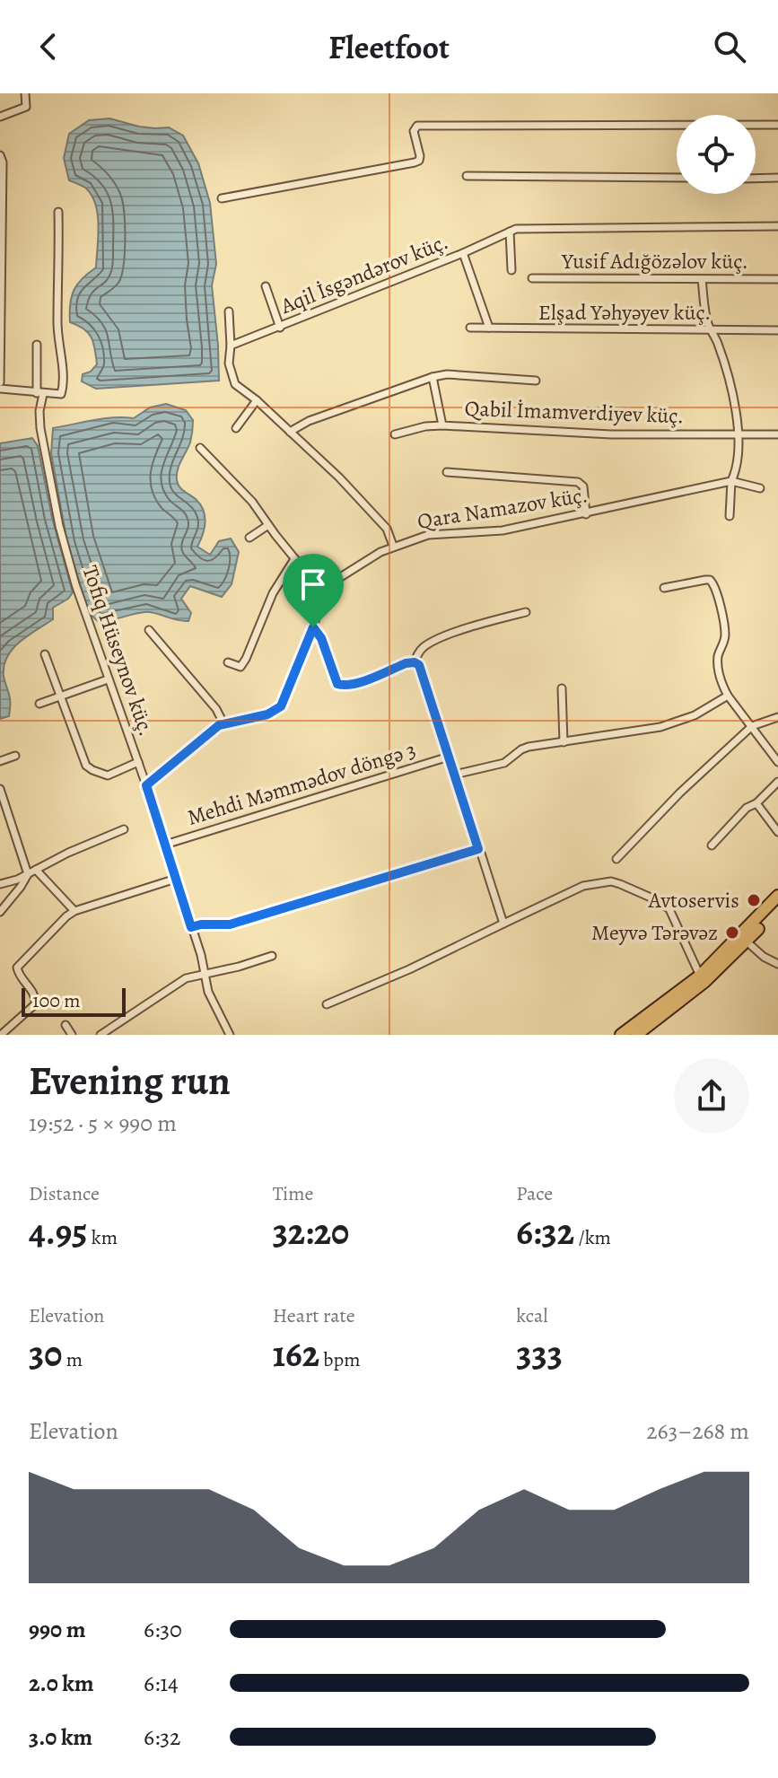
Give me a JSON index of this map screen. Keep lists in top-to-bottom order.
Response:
{
  "streets": {
    "street": [
      "Yusif Adığözəlov küç.",
      "Aqil İsgəndərov küç.",
      "Elşad Yəhyəyev küç.",
      "Qabil İmamverdiyev küç.",
      "Qara Namazov küç.",
      "Tofiq Hüseynov küç.",
      "Mehdi Məmmədov döngə 3"
    ]
  },
  "crossings": [
    ["Tofiq Hüseynov küç.", "Mehdi Məmmədov döngə 3"]
  ],
  "places": ["Avtoservis", "Meyvə Tərəvəz"],
  "scale_bar": "100 m",
  "page": {
    "header": "Fleetfoot",
    "scale": "100 m",
    "heading": ["Evening run", "19:52 · 5 × 990 m"],
    "stats": [
      ["Distance", "4.95 km"],
      ["Time", "32:20"],
      ["Pace", "6:32 /km"],
      ["Elevation", "30 m"],
      ["Heart rate", "162 bpm"],
      ["kcal", "333"]
    ],
    "chart": ["Elevation", "263–268 m"],
    "list": [
      {
        "name": "990 m",
        "note": "6:30"
      },
      {
        "name": "2.0 km",
        "note": "6:14"
      },
      {
        "name": "3.0 km",
        "note": "6:32"
      }
    ]
  }
}
